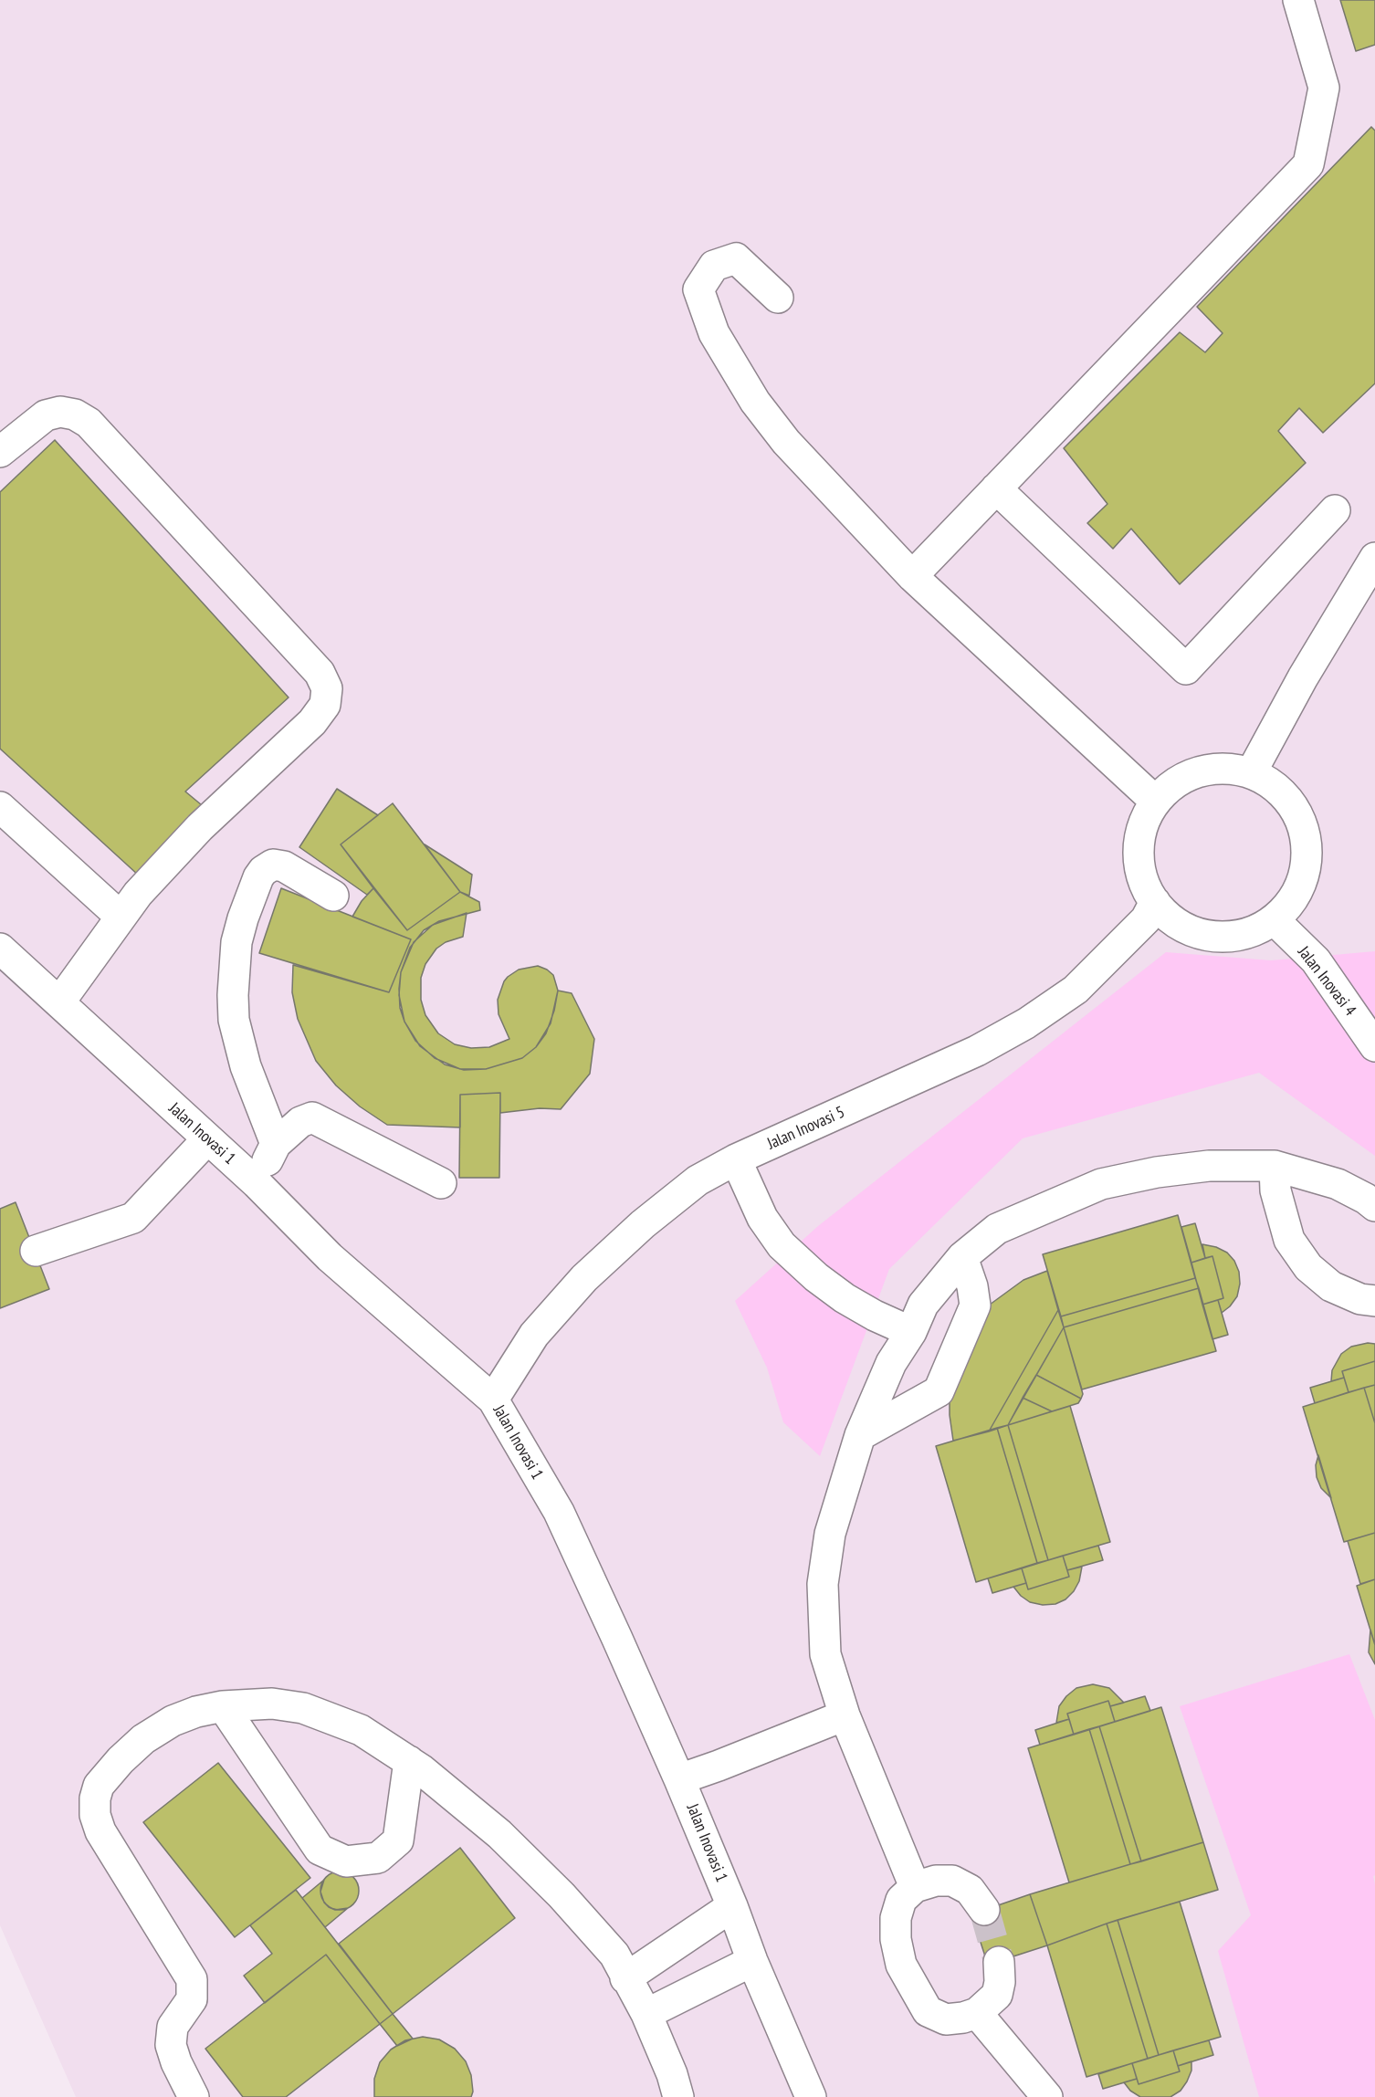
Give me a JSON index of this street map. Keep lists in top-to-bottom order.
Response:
{
  "streets": {
    "street": ["Jalan Inovasi 4", "Jalan Inovasi 5", "Jalan Inovasi 1"]
  },
  "crossings": [
    ["Jalan Inovasi 4", "Jalan Inovasi 5"],
    ["Jalan Inovasi 5", "Jalan Inovasi 1"]
  ]
}
